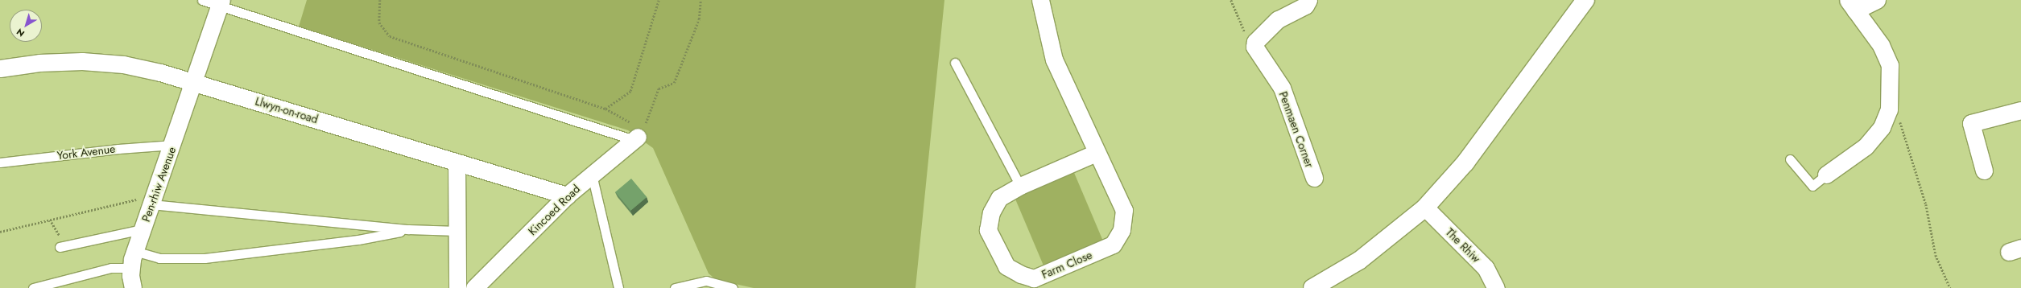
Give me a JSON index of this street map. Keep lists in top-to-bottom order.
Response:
{
  "streets": {
    "street": [
      "Llwyn-on-road",
      "Penmaen Corner",
      "Pen-rhiw Avenue",
      "Kincoed Road",
      "The Rhiw",
      "Farm Close"
    ],
    "lane": ["York Avenue"]
  },
  "crossings": [
    ["Llwyn-on-road", "Pen-rhiw Avenue"],
    ["Llwyn-on-road", "Kincoed Road"],
    ["York Avenue", "Pen-rhiw Avenue"]
  ],
  "north": "bottom left"
}
